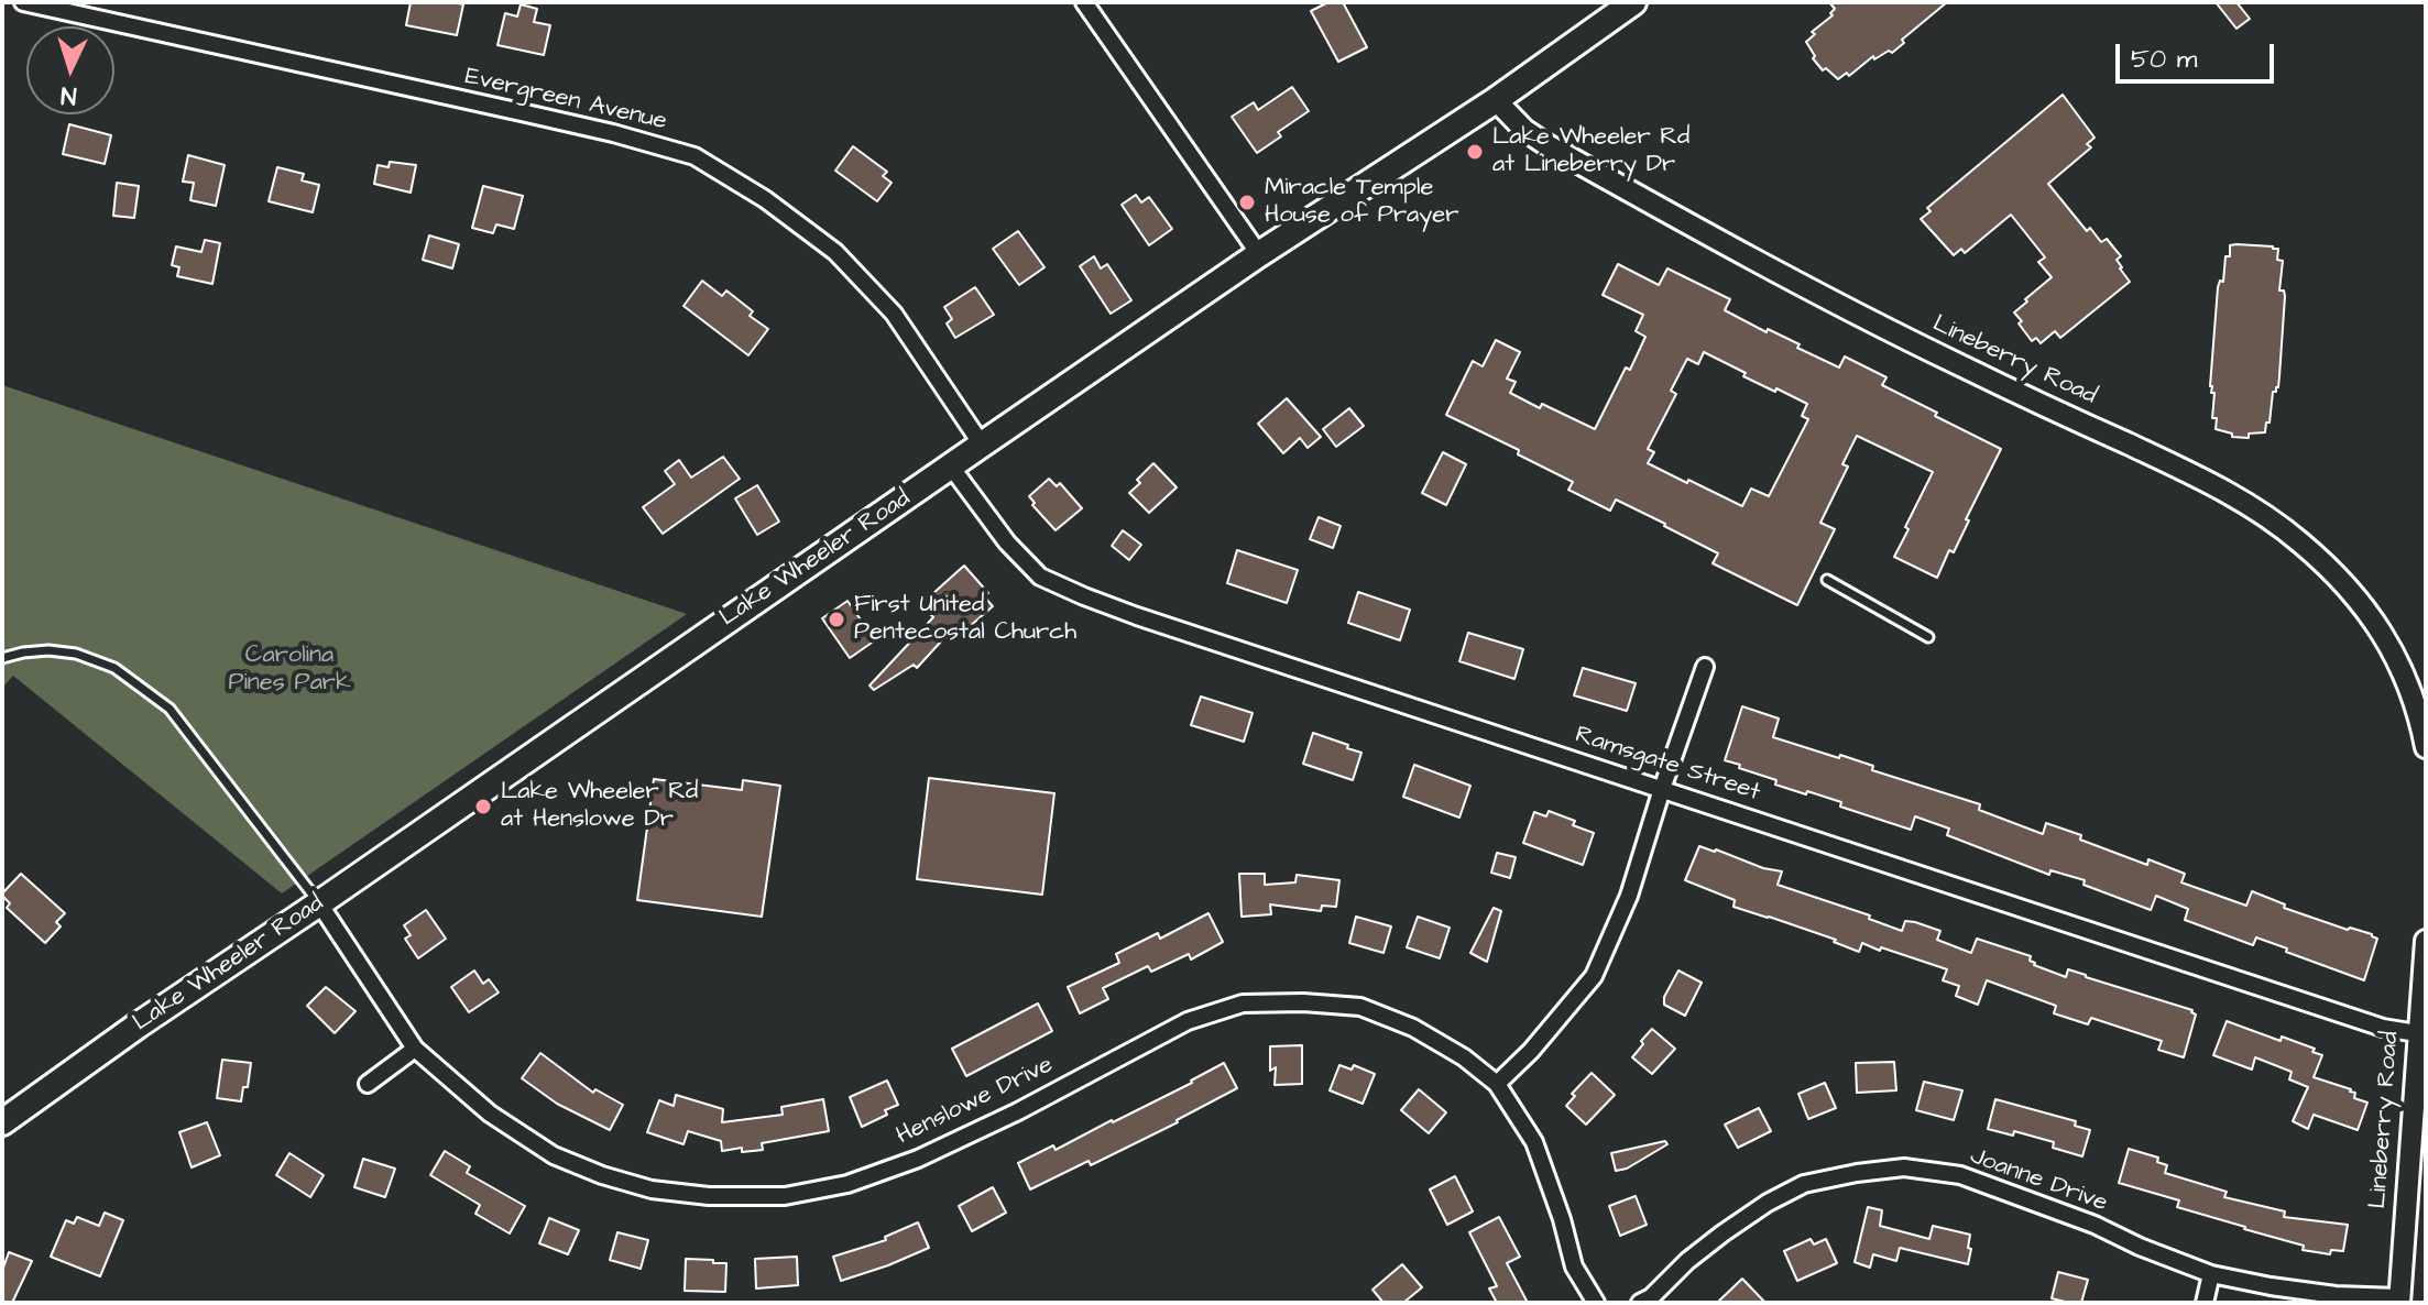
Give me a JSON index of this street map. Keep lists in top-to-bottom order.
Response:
{
  "streets": {
    "main road": ["Lake Wheeler Road"],
    "street": [
      "Evergreen Avenue",
      "Lineberry Road",
      "Ramsgate Street",
      "Henslowe Drive",
      "Joanne Drive"
    ]
  },
  "crossings": [
    ["Evergreen Avenue", "Lake Wheeler Road"],
    ["Lineberry Road", "Lake Wheeler Road"],
    ["Lineberry Road", "Ramsgate Street"],
    ["Lineberry Road", "Joanne Drive"],
    ["Lake Wheeler Road", "Ramsgate Street"],
    ["Lake Wheeler Road", "Henslowe Drive"]
  ],
  "parks": ["Carolina Pines Park"],
  "places": [
    "Lake Wheeler Rd at Lineberry Dr",
    "Miracle Temple House of Prayer",
    "First United Pentecostal Church",
    "Lake Wheeler Rd at Henslowe Dr"
  ],
  "scale_bar": "50 m",
  "north": "bottom"
}
